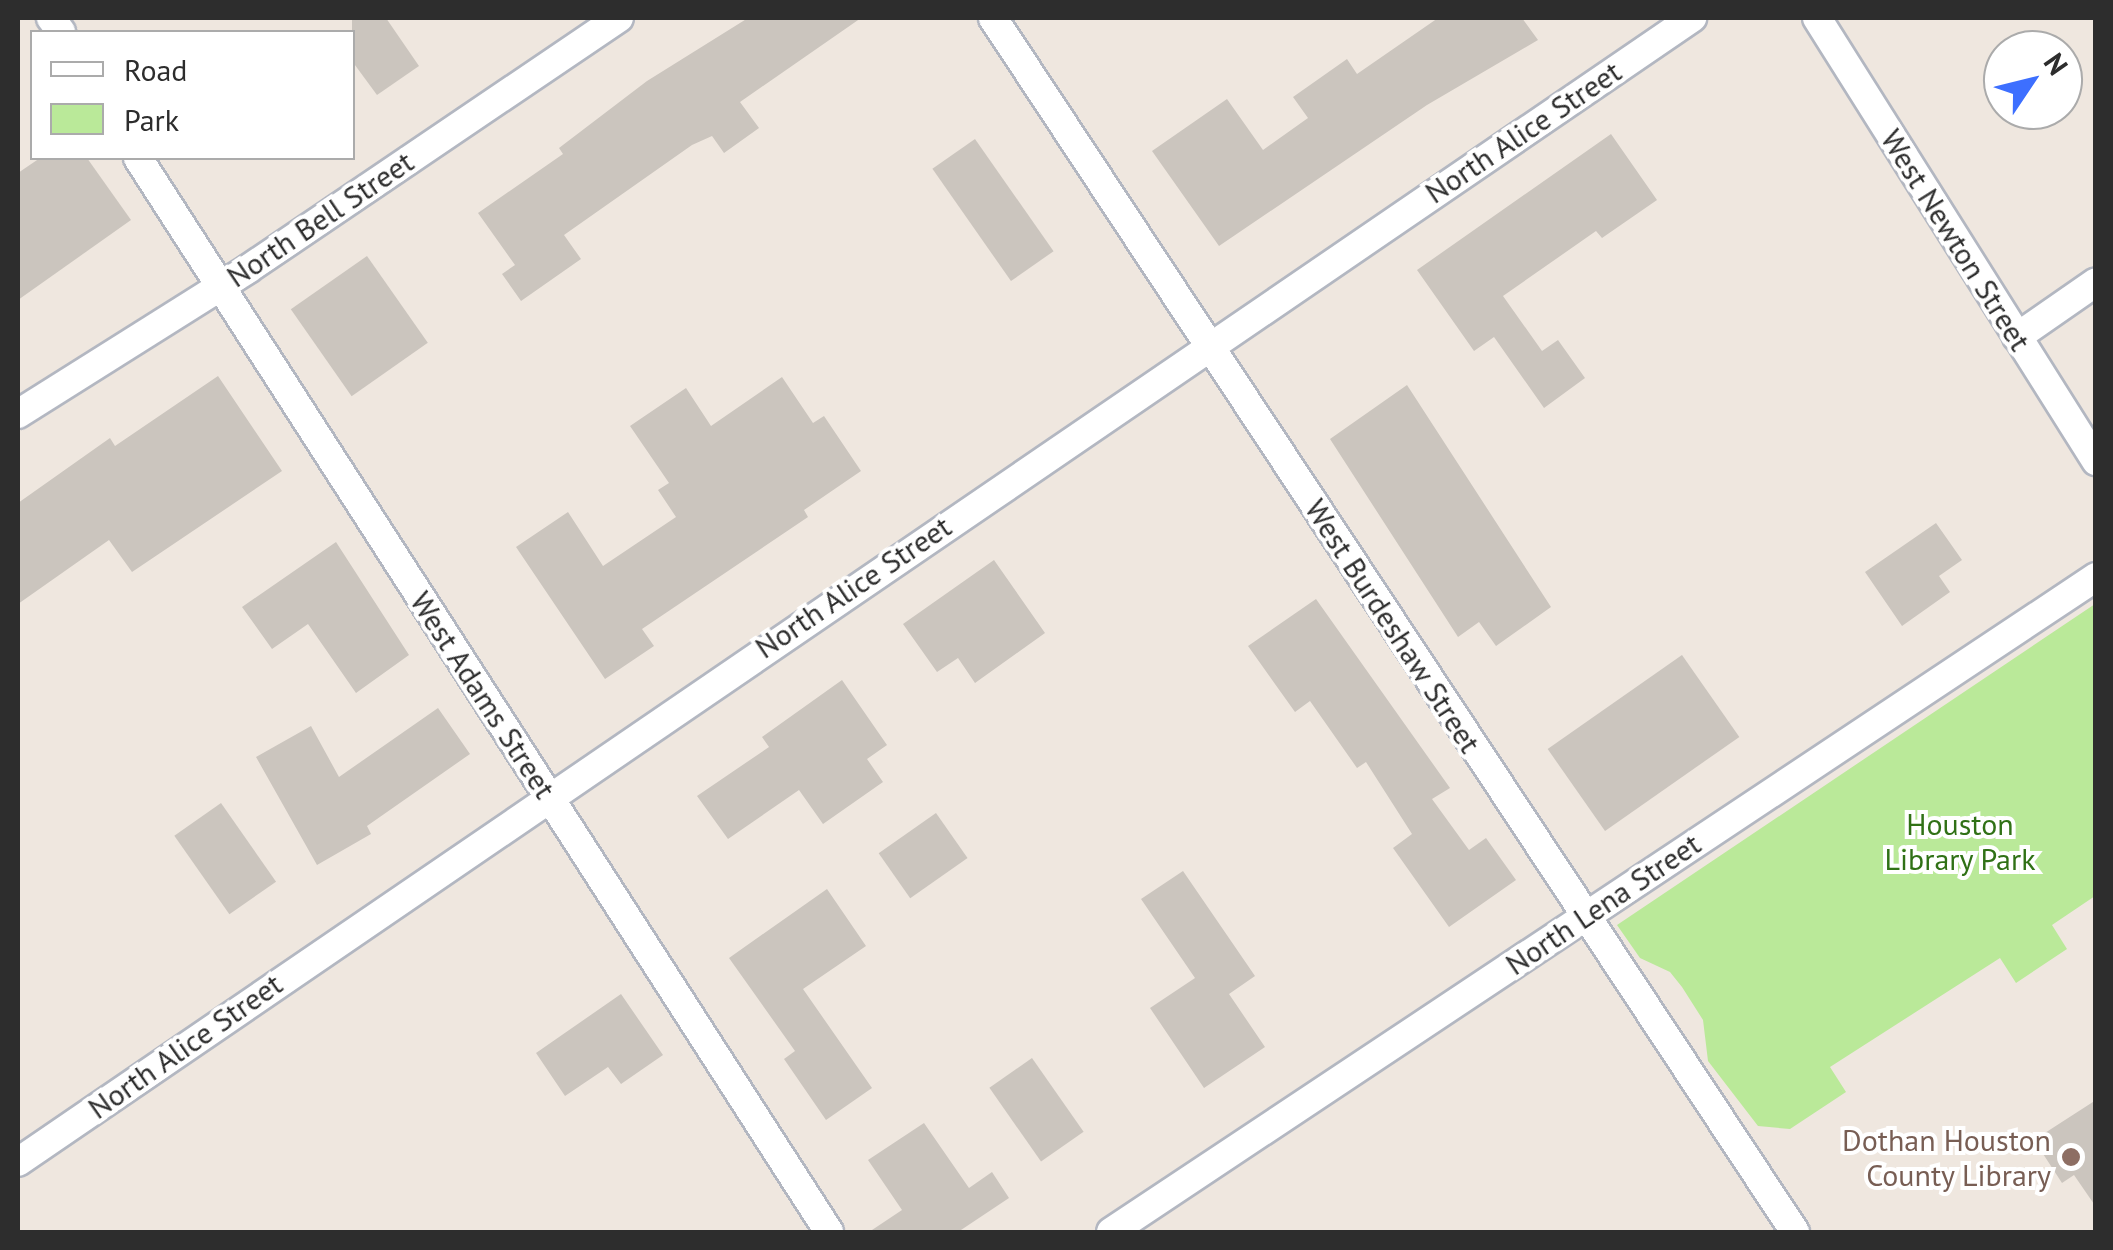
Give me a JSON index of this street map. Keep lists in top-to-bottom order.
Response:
{
  "streets": {
    "street": [
      "North Alice Street",
      "North Bell Street",
      "West Newton Street",
      "West Burdeshaw Street",
      "West Adams Street",
      "North Lena Street"
    ]
  },
  "crossings": [
    ["North Alice Street", "West Burdeshaw Street"],
    ["North Alice Street", "West Adams Street"],
    ["North Bell Street", "West Adams Street"],
    ["West Burdeshaw Street", "North Lena Street"]
  ],
  "parks": ["Houston Library Park"],
  "places": ["Dothan Houston County Library"],
  "legend": ["Road", "Park"],
  "north": "top right"
}
